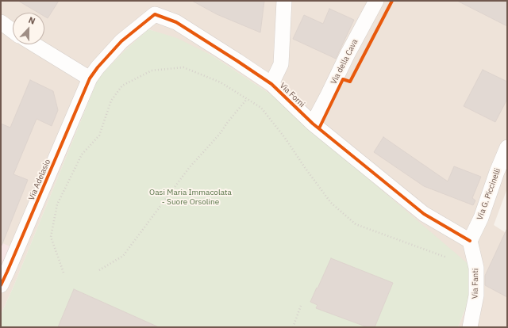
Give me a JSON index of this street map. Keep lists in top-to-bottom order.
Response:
{
  "streets": {
    "street": [
      "Via della Cava",
      "Via Forni",
      "Via Adelasio",
      "Via G. Piccinelli",
      "Via Fanti"
    ]
  },
  "crossings": [
    ["Via della Cava", "Via Forni"],
    ["Via Forni", "Via Adelasio"],
    ["Via Forni", "Via G. Piccinelli"],
    ["Via Forni", "Via Fanti"],
    ["Via G. Piccinelli", "Via Fanti"]
  ],
  "parks": ["Oasi Maria Immacolata - Suore Orsoline"],
  "north": "top"
}
